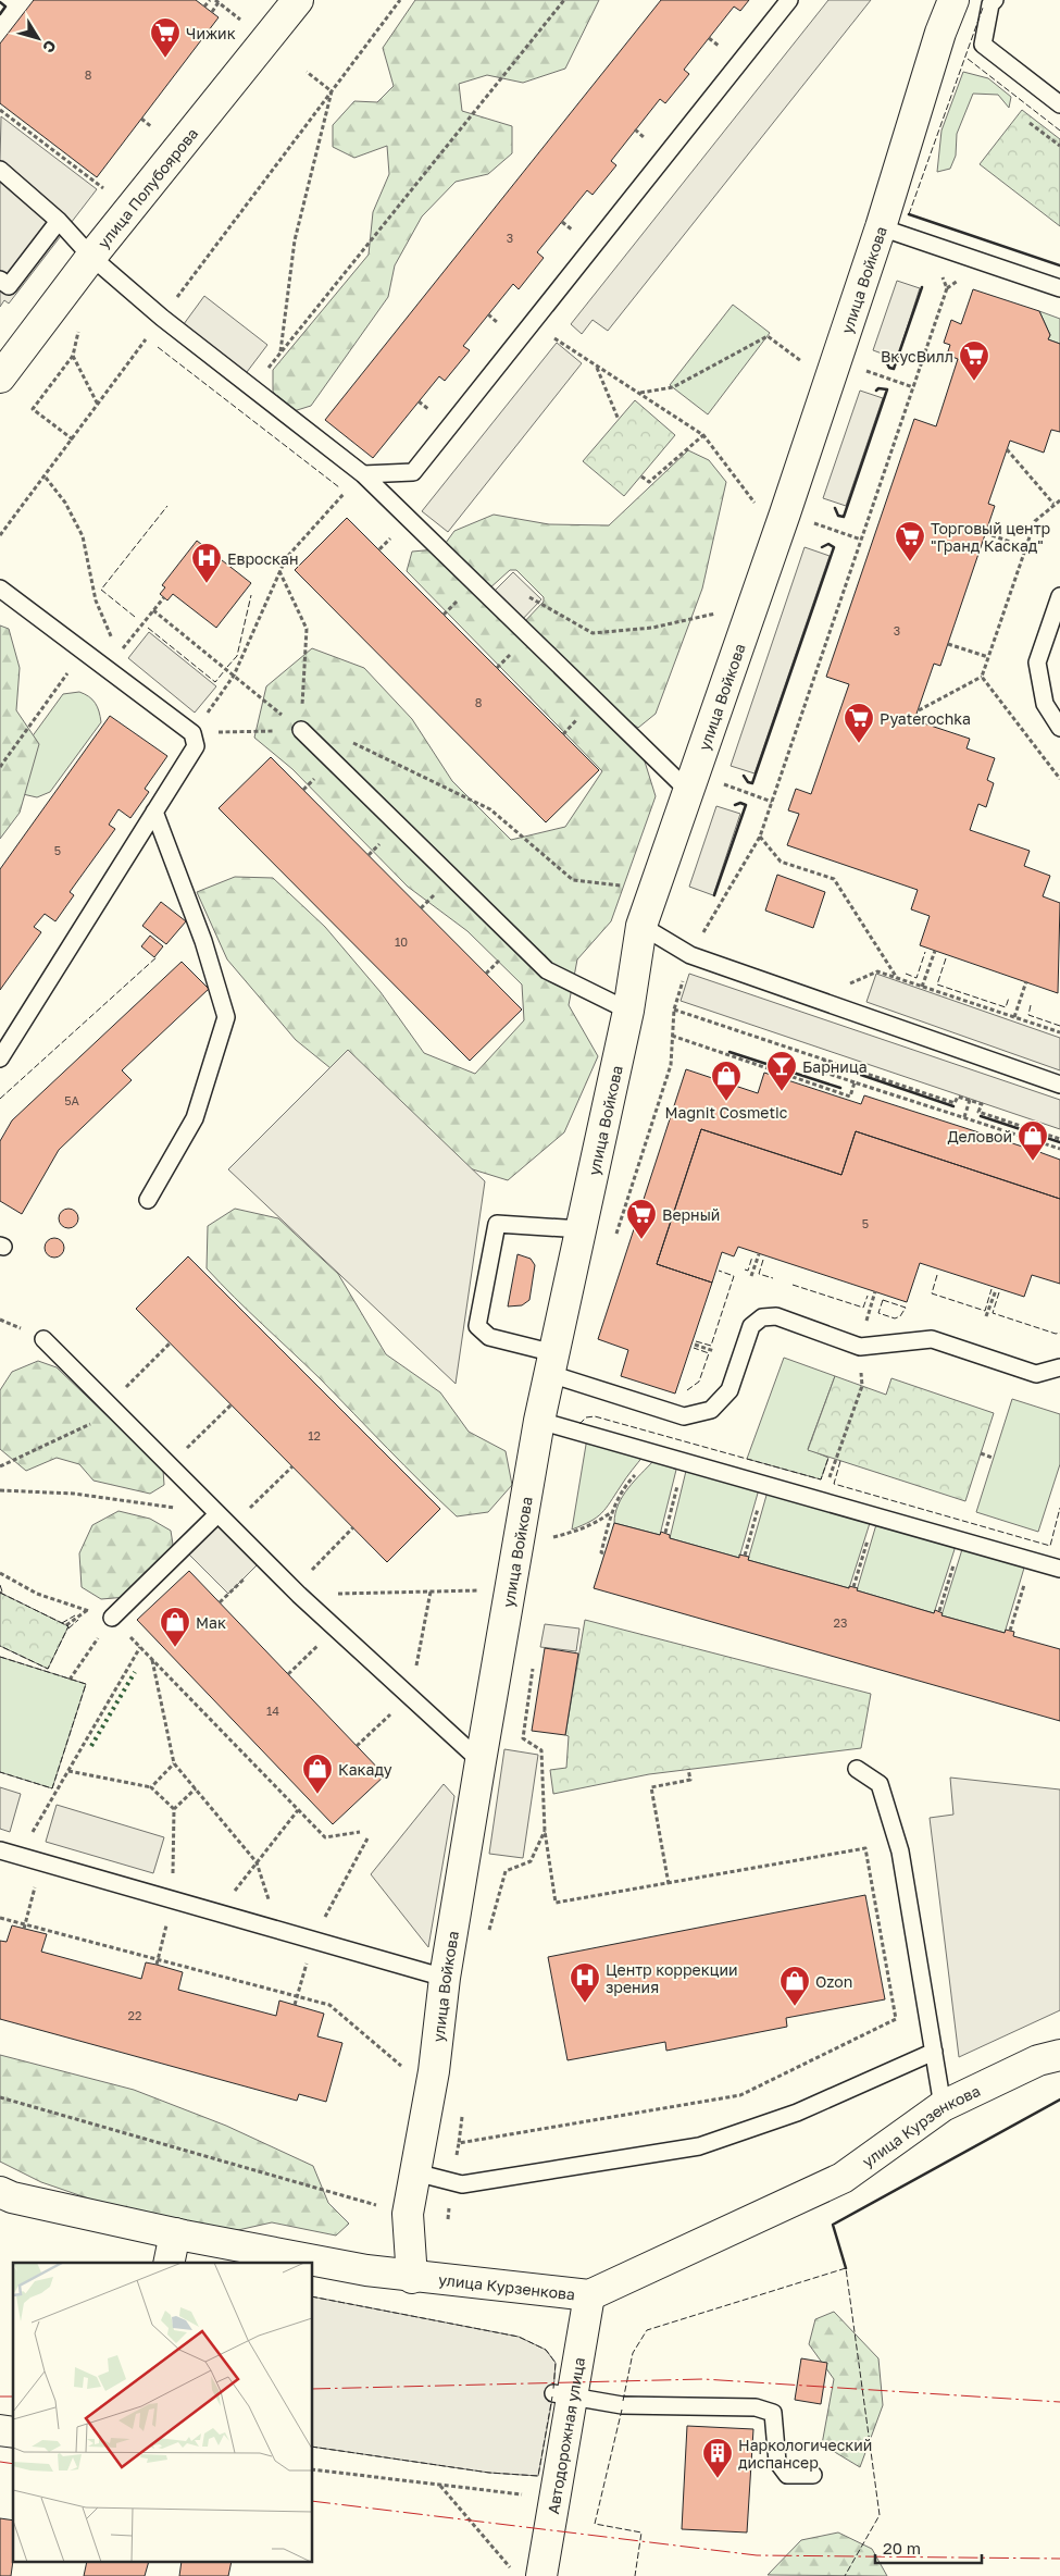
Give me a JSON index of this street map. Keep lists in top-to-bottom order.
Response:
{
  "streets": {
    "street": [
      "улица Полубоярова",
      "улица Войкова",
      "улица Курзенкова",
      "Автодорожная улица"
    ]
  },
  "crossings": [
    ["улица Войкова", "улица Курзенкова"],
    ["улица Курзенкова", "Автодорожная улица"]
  ],
  "places": {
    "supermarket": [
      "Чижик",
      "ВкусВилл",
      "Торговый центр \"Гранд Каскад\"",
      "Pyaterochka",
      "Верный"
    ],
    "hospital": ["Евроскан", "Центр коррекции зрения"],
    "bar": ["Барница"],
    "shop": [
      "Magnit Cosmetic",
      "Деловой",
      "Мак",
      "Какаду",
      "Ozon"
    ],
    "building": ["Наркологический диспансер"]
  },
  "house_numbers": [
    "8",
    "3",
    "3",
    "8",
    "5",
    "10",
    "5А",
    "5",
    "12",
    "23",
    "14",
    "22"
  ],
  "scale_bar": "20 m",
  "north": "bottom right"
}
